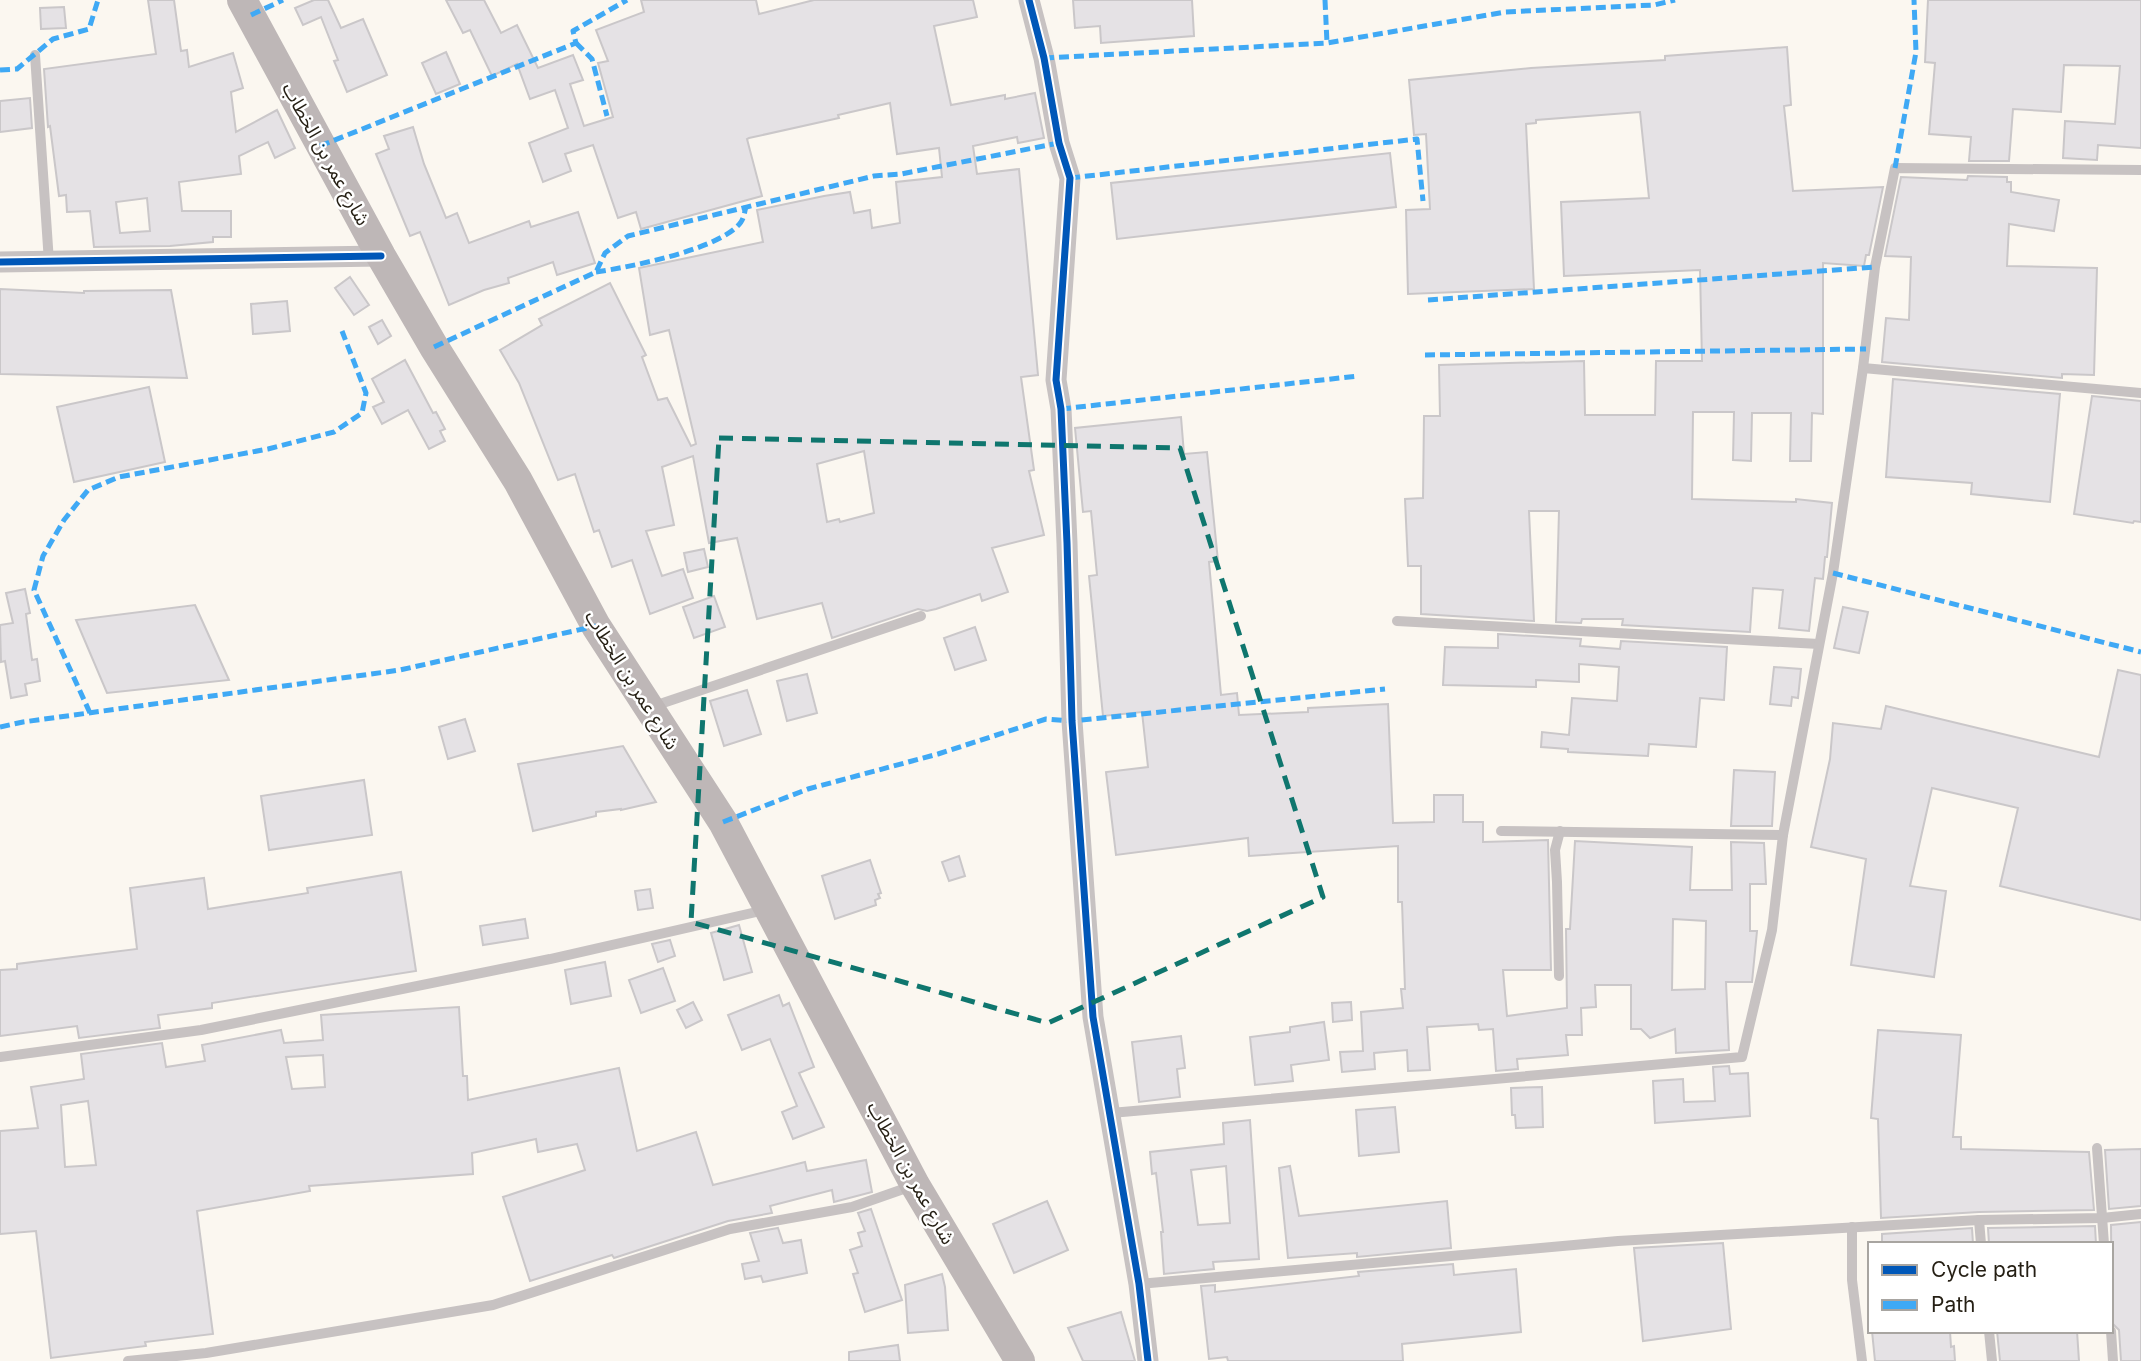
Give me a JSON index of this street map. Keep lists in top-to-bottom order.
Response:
{
  "streets": {
    "main road": ["شارع عمر بن الخطاب"]
  },
  "legend": ["Cycle path", "Path"]
}
